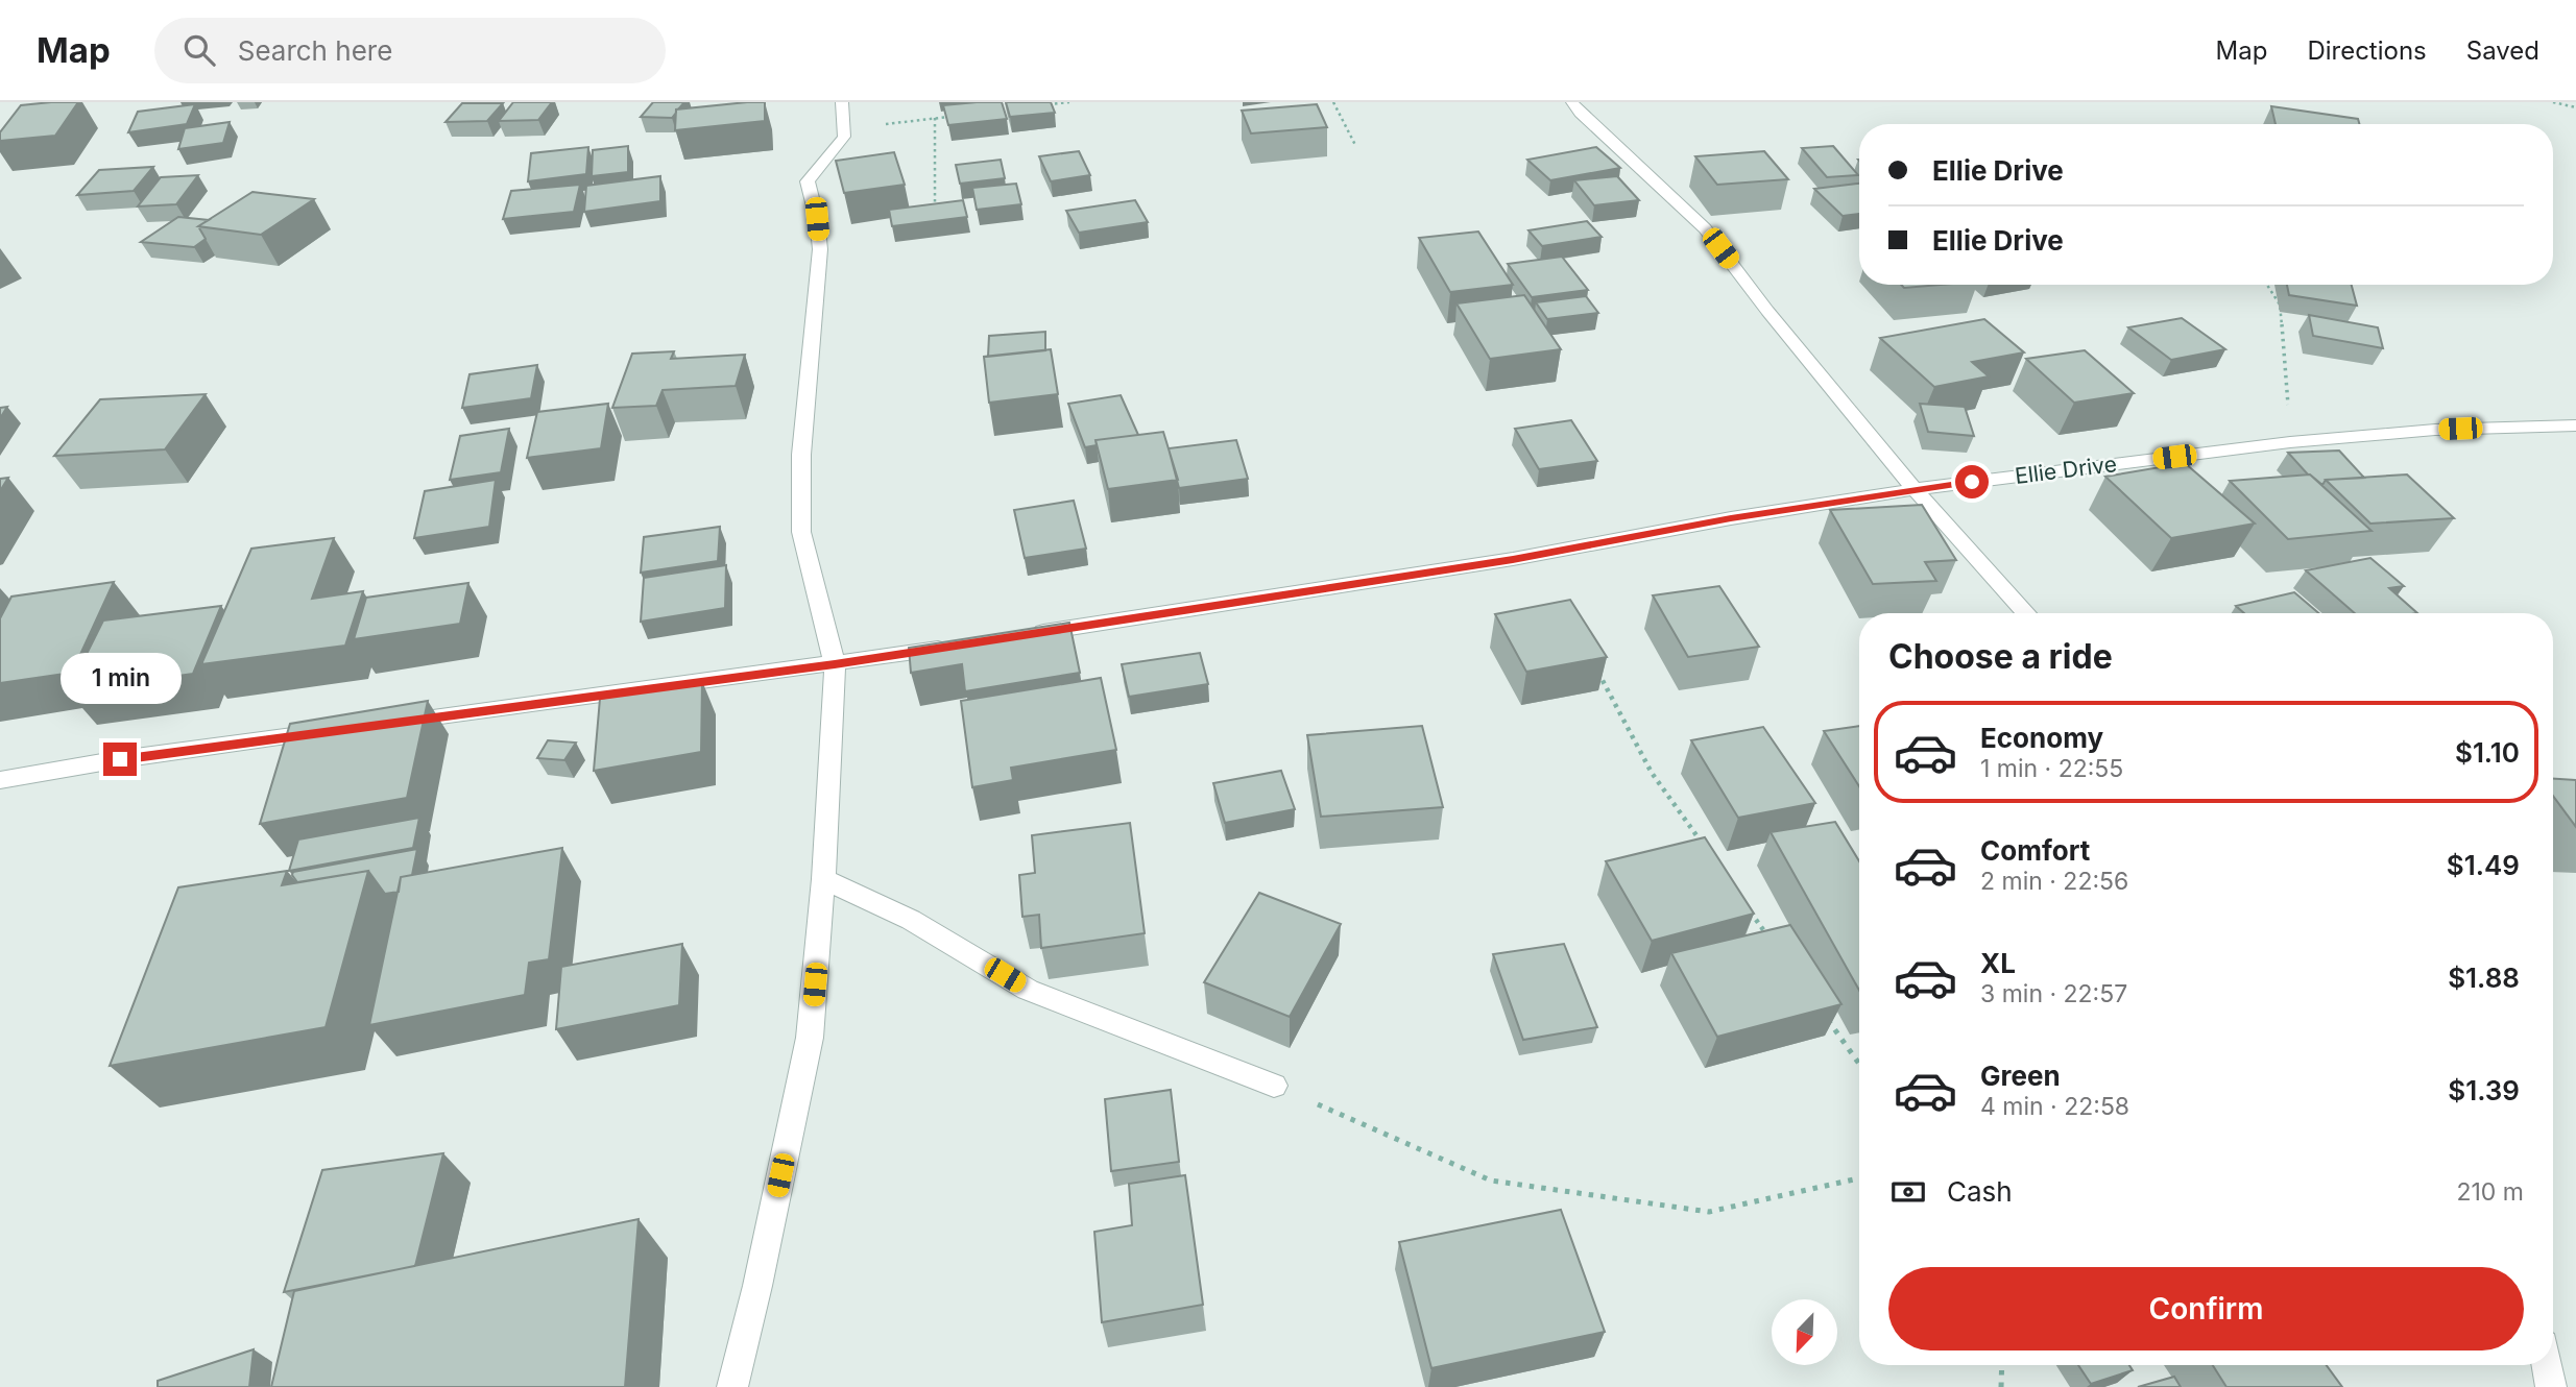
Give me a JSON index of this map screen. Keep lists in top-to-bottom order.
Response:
{
  "streets": {
    "street": ["Ellie Drive"]
  },
  "north": "bottom left",
  "page": {
    "header": "Map",
    "search": "Search here",
    "nav": ["Map", "Directions", "Saved"],
    "banner": ["Ellie Drive", "Ellie Drive"],
    "heading": "Choose a ride",
    "bubble": "1 min",
    "list": [
      {
        "name": "Economy",
        "note": "1 min · 22:55",
        "value": "$1.10"
      },
      {
        "name": "Comfort",
        "note": "2 min · 22:56",
        "value": "$1.49"
      },
      {
        "name": "XL",
        "note": "3 min · 22:57",
        "value": "$1.88"
      },
      {
        "name": "Green",
        "note": "4 min · 22:58",
        "value": "$1.39"
      }
    ],
    "pay": ["Cash", "210 m"],
    "buttons": "Confirm"
  }
}
